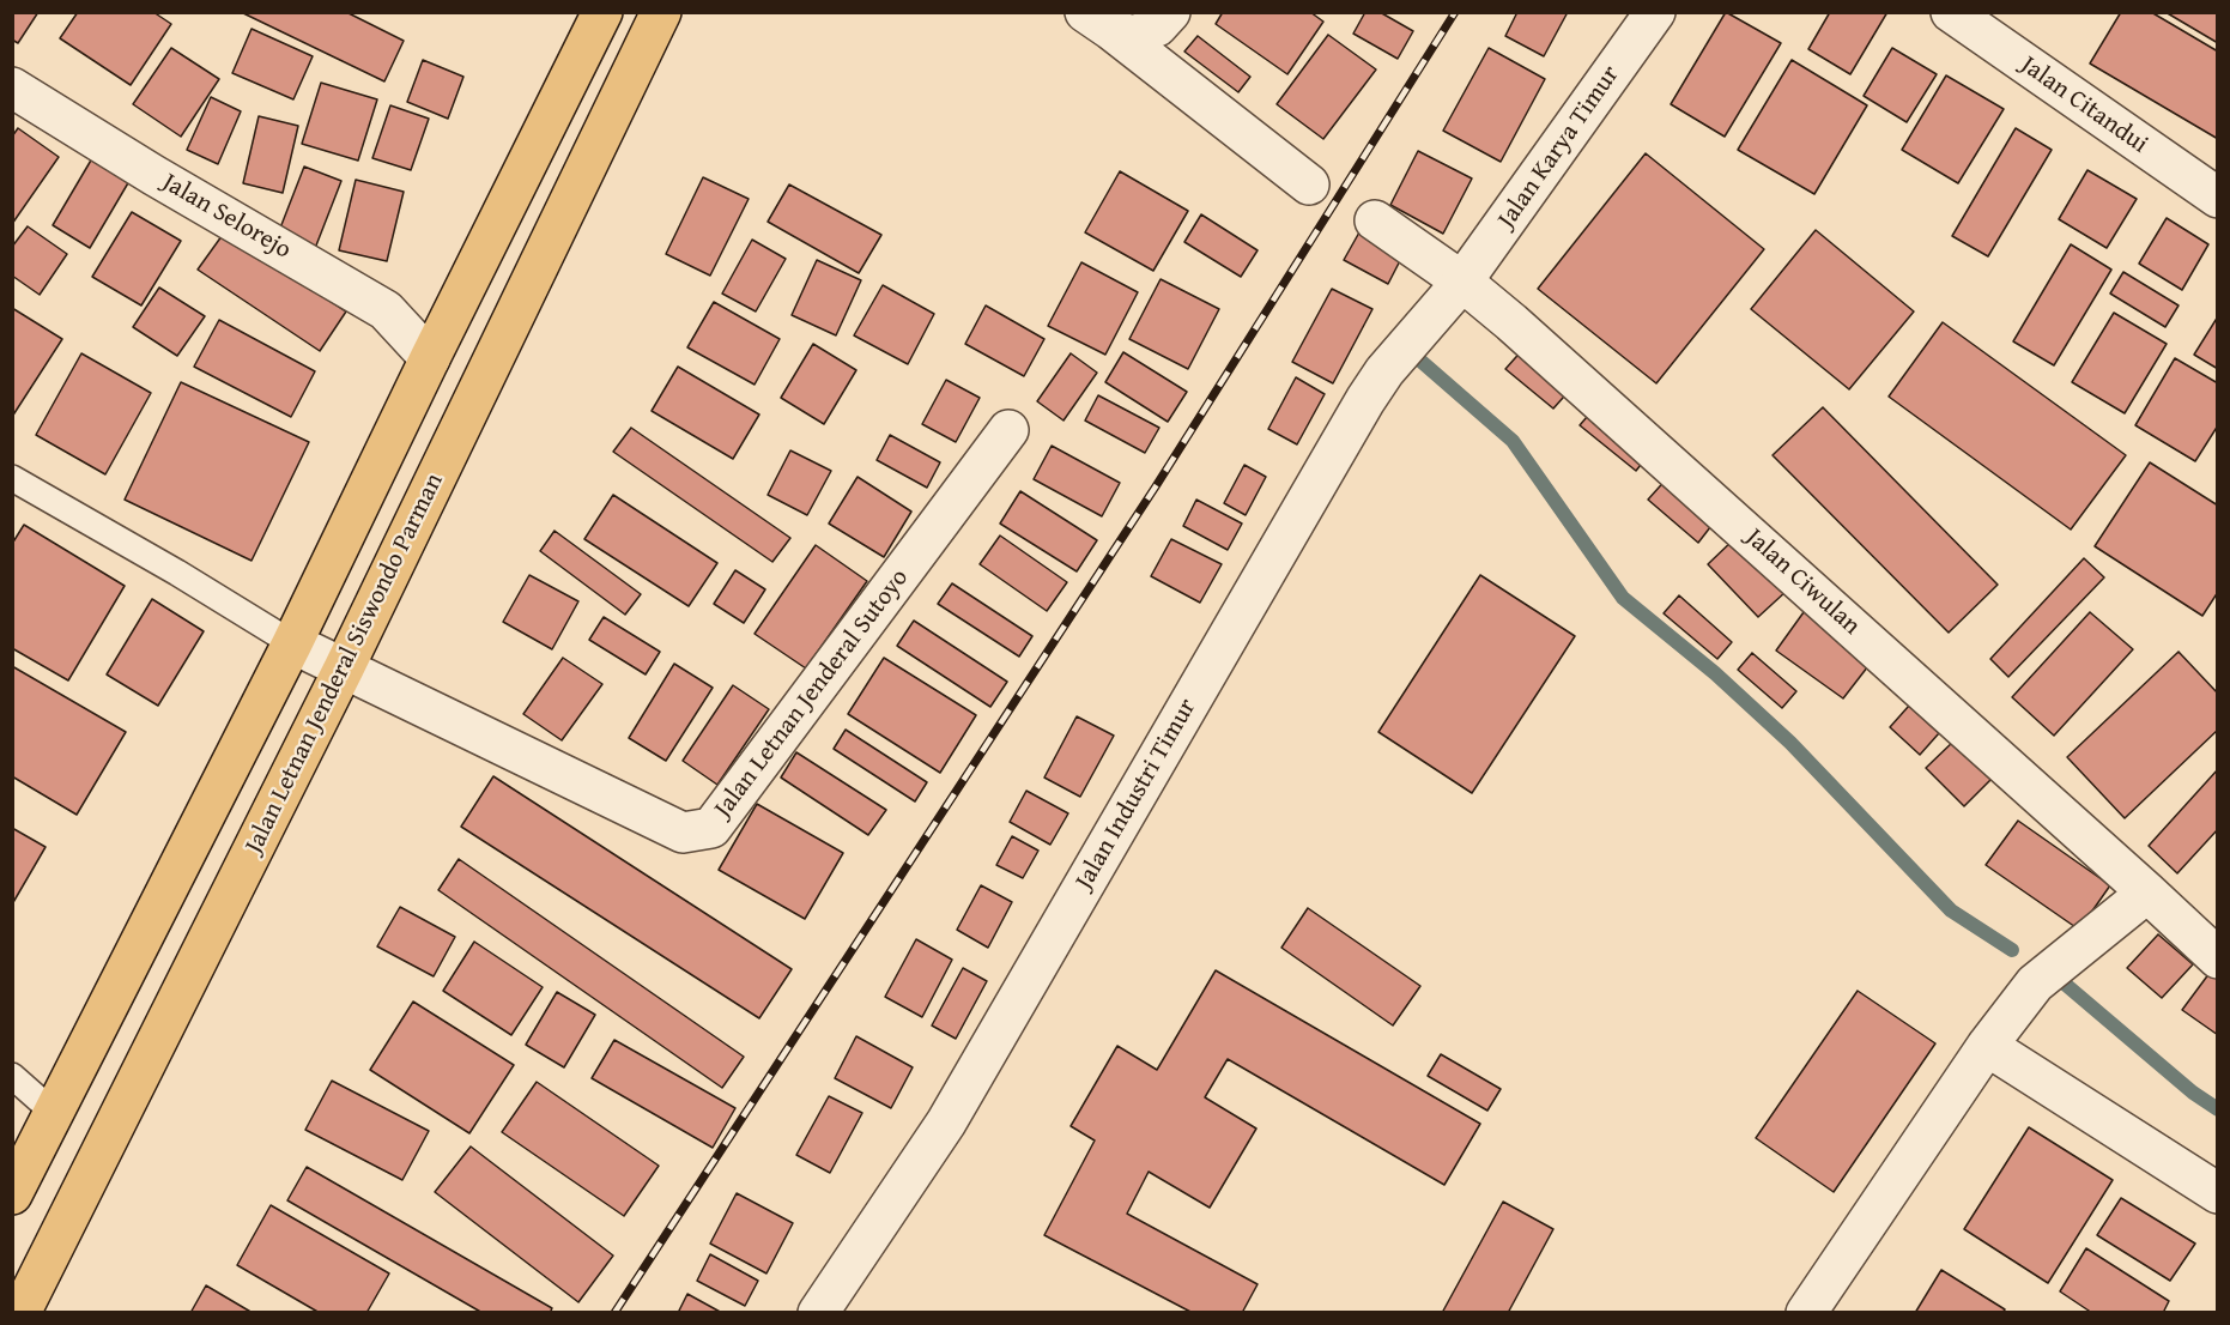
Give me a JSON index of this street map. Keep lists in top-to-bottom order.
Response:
{
  "streets": {
    "main road": ["Jalan Letnan Jenderal Siswondo Parman"],
    "street": [
      "Jalan Citandui",
      "Jalan Karya Timur",
      "Jalan Selorejo",
      "Jalan Ciwulan",
      "Jalan Letnan Jenderal Sutoyo",
      "Jalan Industri Timur"
    ]
  },
  "crossings": [
    ["Jalan Karya Timur", "Jalan Ciwulan"],
    ["Jalan Karya Timur", "Jalan Industri Timur"],
    ["Jalan Ciwulan", "Jalan Industri Timur"],
    ["Jalan Letnan Jenderal Siswondo Parman", "Jalan Letnan Jenderal Sutoyo"]
  ]
}
